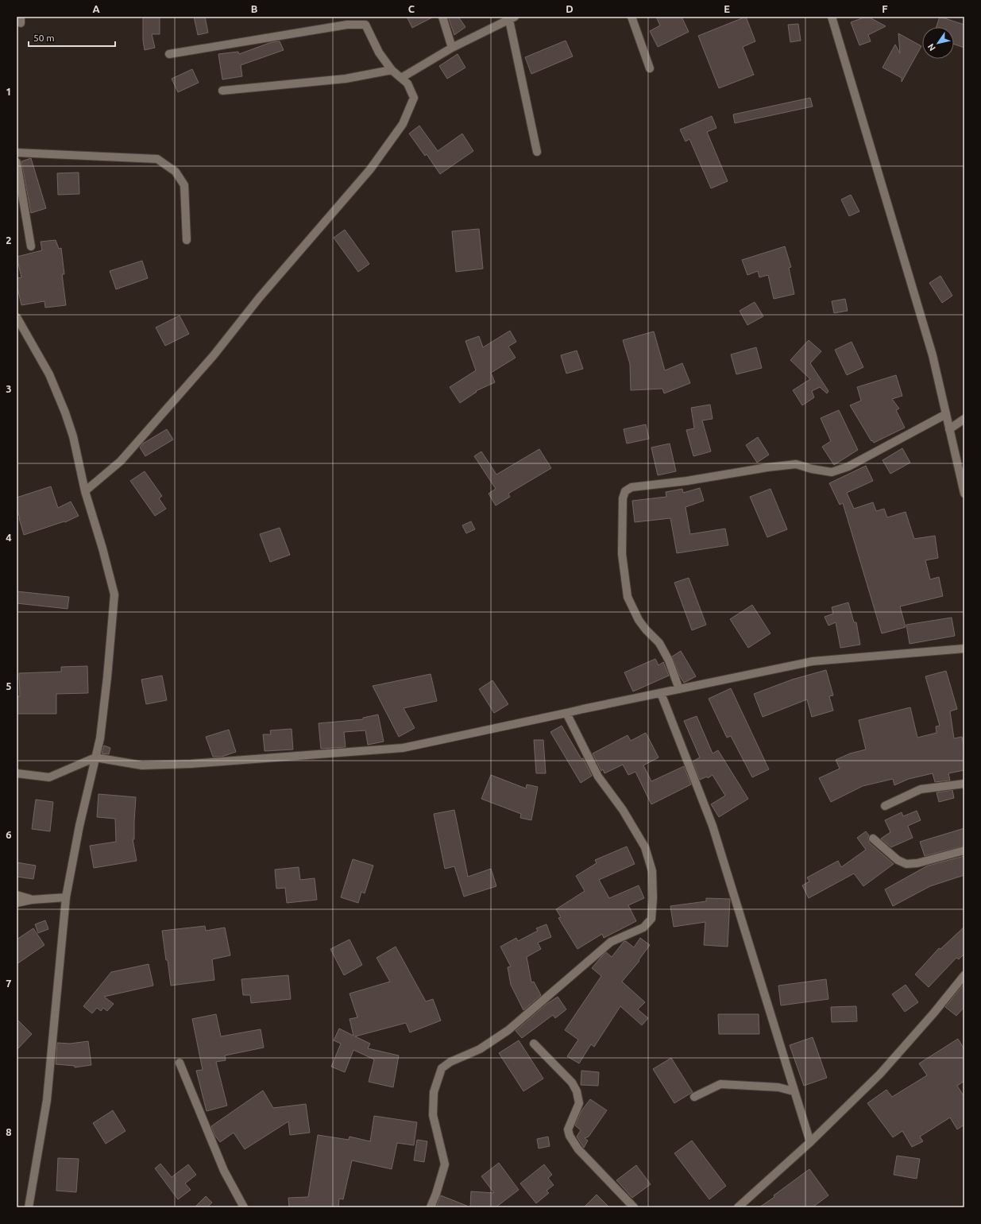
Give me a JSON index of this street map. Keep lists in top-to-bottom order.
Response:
{
  "scale_bar": "50 m",
  "north": "bottom left",
  "grid": {
    "columns": [
      "A",
      "B",
      "C",
      "D",
      "E",
      "F"
    ],
    "rows": [
      "1",
      "2",
      "3",
      "4",
      "5",
      "6",
      "7",
      "8"
    ]
  }
}
